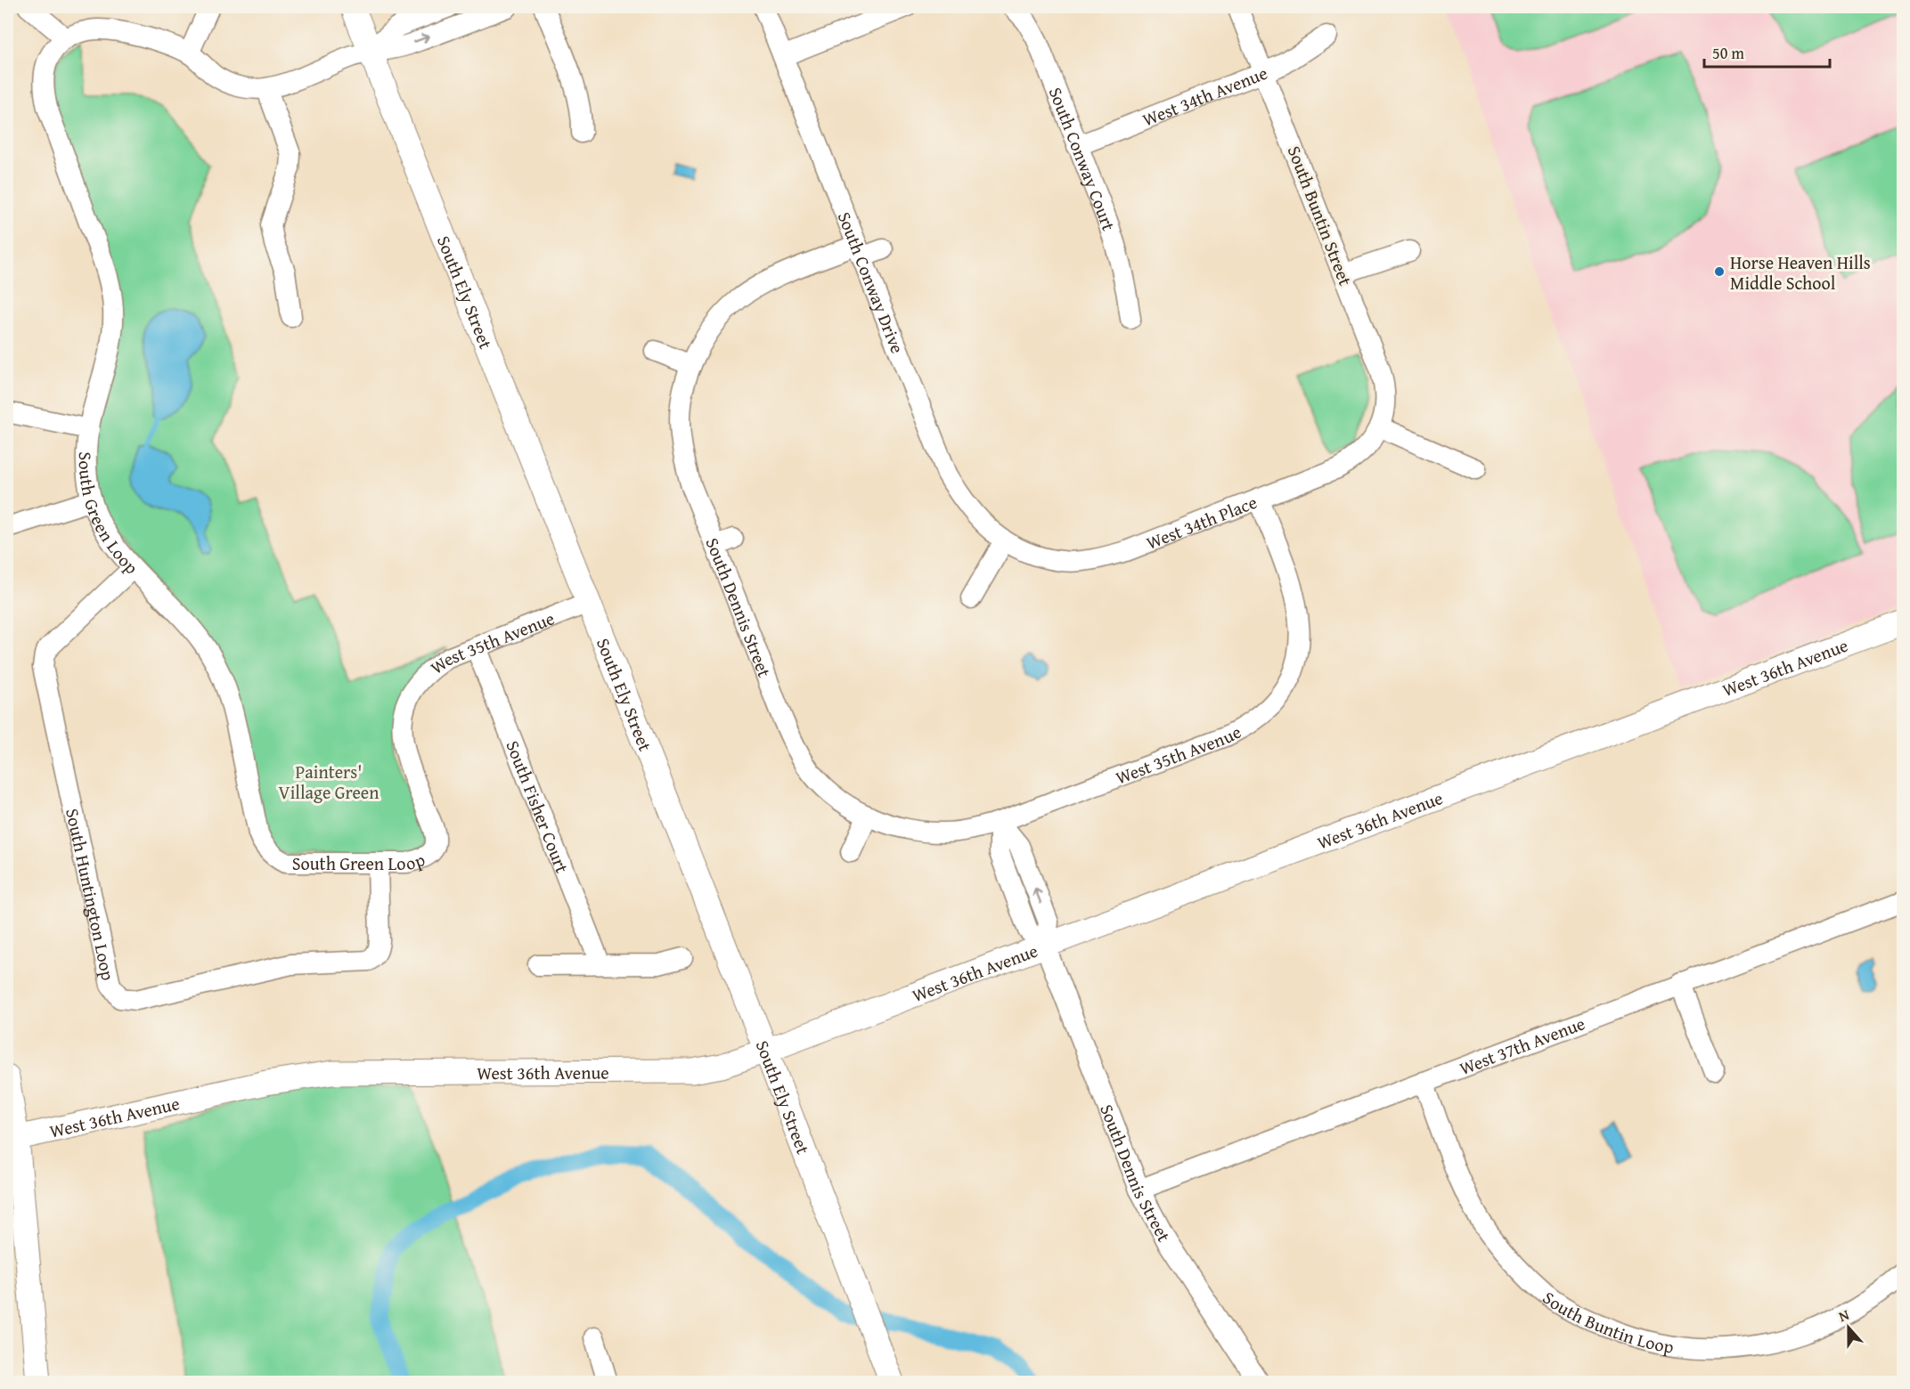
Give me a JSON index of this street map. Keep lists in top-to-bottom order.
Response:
{
  "streets": {
    "street": [
      "West 34th Avenue",
      "South Conway Court",
      "South Buntin Street",
      "South Conway Drive",
      "South Ely Street",
      "South Green Loop",
      "West 34th Place",
      "South Dennis Street",
      "West 35th Avenue",
      "West 36th Avenue",
      "South Fisher Court",
      "South Huntington Loop",
      "West 37th Avenue",
      "South Buntin Loop"
    ]
  },
  "crossings": [
    ["West 34th Avenue", "South Conway Court"],
    ["West 34th Avenue", "South Buntin Street"],
    ["South Buntin Street", "West 34th Place"],
    ["South Conway Drive", "West 34th Place"],
    ["South Ely Street", "South Green Loop"],
    ["South Ely Street", "West 35th Avenue"],
    ["South Ely Street", "West 36th Avenue"],
    ["South Green Loop", "West 35th Avenue"],
    ["South Green Loop", "South Huntington Loop"],
    ["West 34th Place", "West 35th Avenue"],
    ["South Dennis Street", "West 35th Avenue"],
    ["South Dennis Street", "West 36th Avenue"],
    ["South Dennis Street", "West 37th Avenue"],
    ["West 35th Avenue", "South Fisher Court"],
    ["West 37th Avenue", "South Buntin Loop"]
  ],
  "parks": ["Painters' Village Green"],
  "places": ["Horse Heaven Hills Middle School"],
  "scale_bar": "50 m",
  "north": "top"
}
